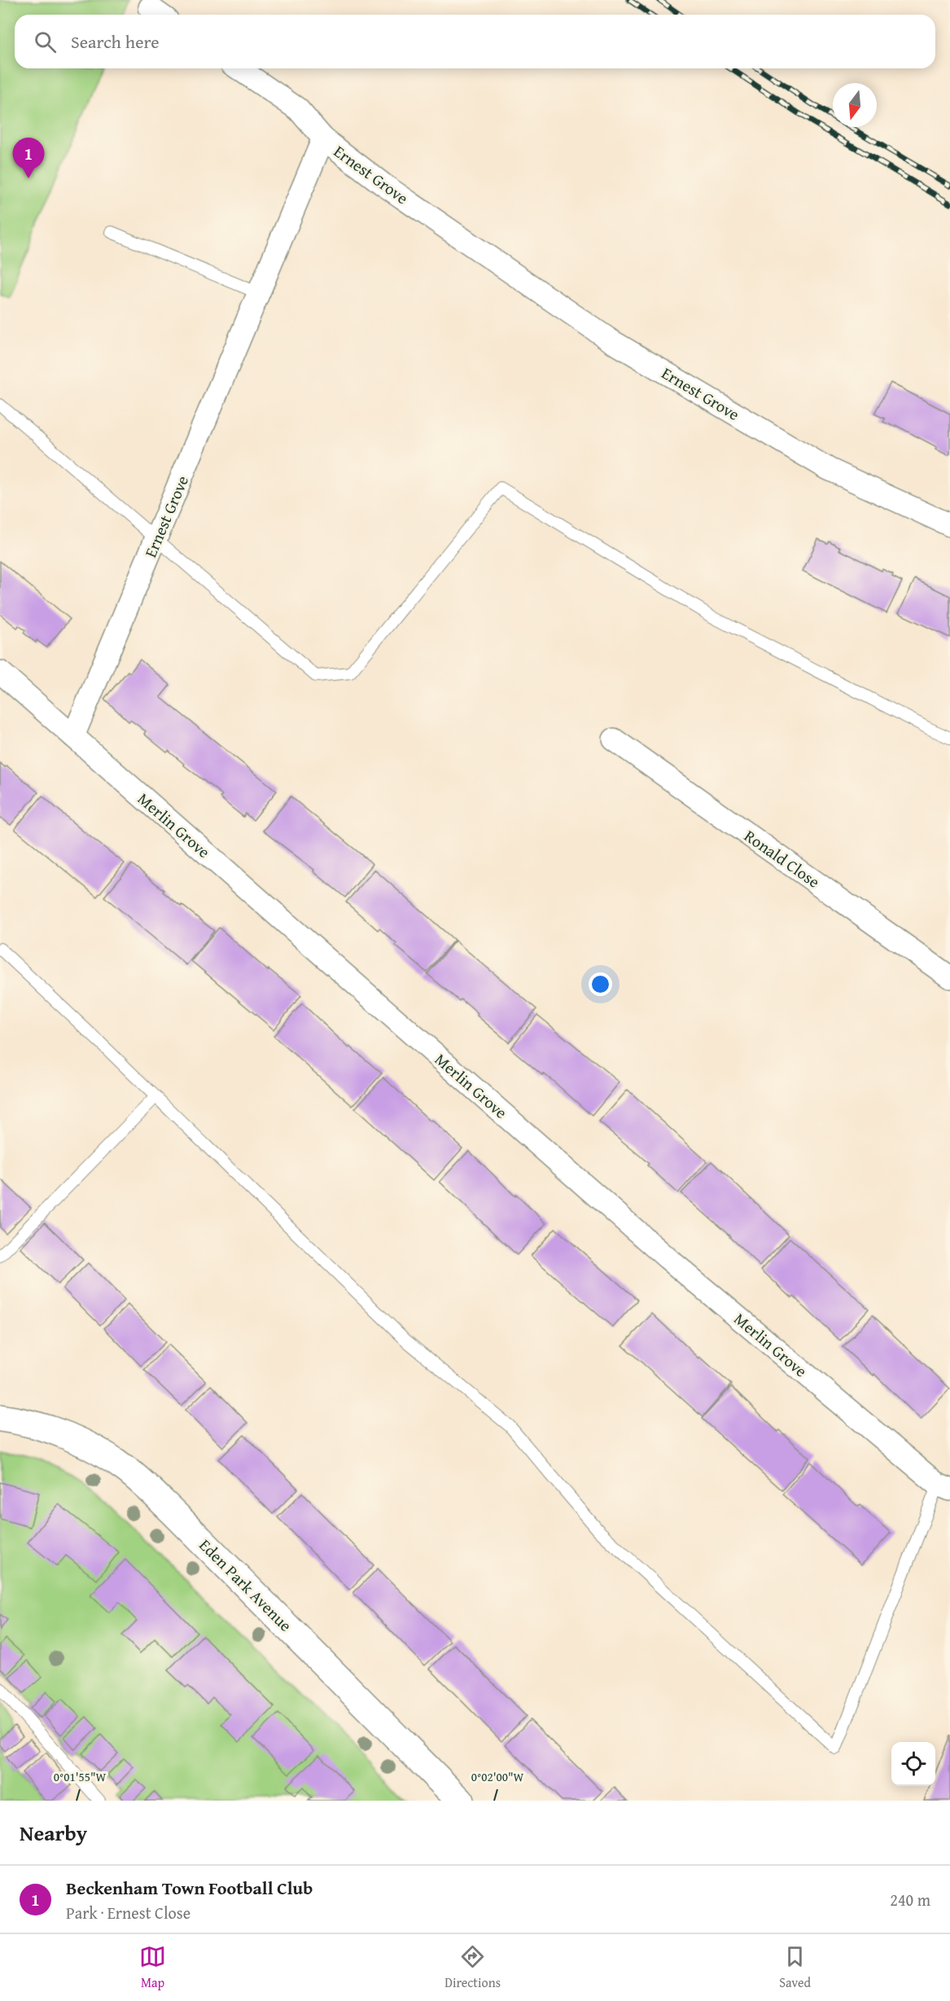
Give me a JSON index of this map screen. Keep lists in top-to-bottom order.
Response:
{
  "streets": {
    "street": [
      "Ernest Grove",
      "Merlin Grove",
      "Ronald Close",
      "Eden Park Avenue"
    ]
  },
  "crossings": [
    ["Ernest Grove", "Merlin Grove"]
  ],
  "north": "bottom",
  "page": {
    "search": "Search here",
    "pins": "1",
    "heading": "Nearby",
    "list": [
      {
        "mark": "1",
        "name": "Beckenham Town Football Club",
        "note": "Park · Ernest Close",
        "value": "240 m"
      }
    ],
    "nav": ["Map", "Directions", "Saved"]
  },
  "coordinates": ["0°01'55\"W", "0°02'00\"W"]
}
